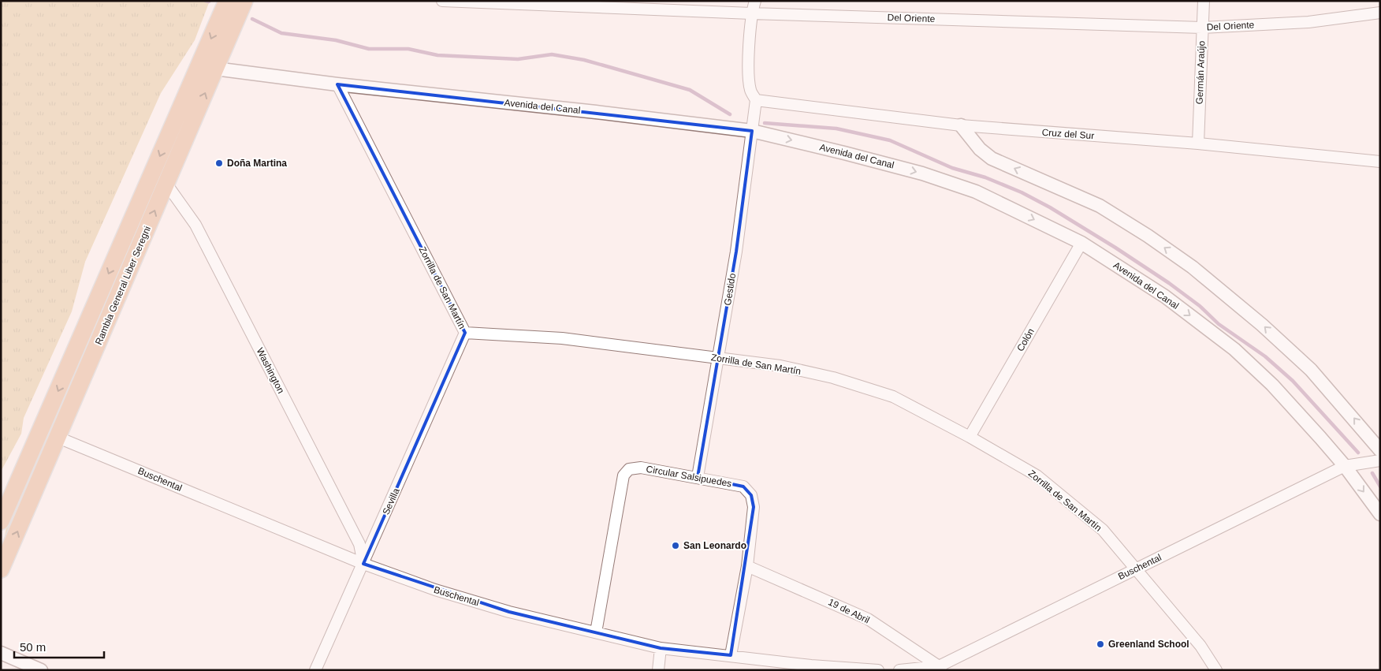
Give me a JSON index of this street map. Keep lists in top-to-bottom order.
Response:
{
  "streets": {
    "main road": ["Rambla General Liber Seregni"],
    "street": [
      "Del Oriente",
      "Germán Araújo",
      "Avenida del Canal",
      "Cruz del Sur",
      "Zorrilla de San Martín",
      "Gestido",
      "Colón",
      "Washington",
      "Circular Salsipuedes",
      "Buschental",
      "Sevilla",
      "19 de Abril"
    ]
  },
  "crossings": [
    ["Del Oriente", "Germán Araújo"],
    ["Germán Araújo", "Cruz del Sur"],
    ["Avenida del Canal", "Rambla General Liber Seregni"],
    ["Avenida del Canal", "Zorrilla de San Martín"],
    ["Avenida del Canal", "Gestido"],
    ["Avenida del Canal", "Colón"],
    ["Avenida del Canal", "Buschental"],
    ["Cruz del Sur", "Gestido"],
    ["Rambla General Liber Seregni", "Washington"],
    ["Rambla General Liber Seregni", "Buschental"],
    ["Zorrilla de San Martín", "Gestido"],
    ["Zorrilla de San Martín", "Colón"],
    ["Zorrilla de San Martín", "Buschental"],
    ["Zorrilla de San Martín", "Sevilla"],
    ["Gestido", "Circular Salsipuedes"],
    ["Washington", "Buschental"],
    ["Washington", "Sevilla"],
    ["Circular Salsipuedes", "Buschental"],
    ["Circular Salsipuedes", "19 de Abril"],
    ["Buschental", "Sevilla"],
    ["Buschental", "19 de Abril"]
  ],
  "places": ["Doña Martina", "San Leonardo", "Greenland School"],
  "scale_bar": "50 m"
}
